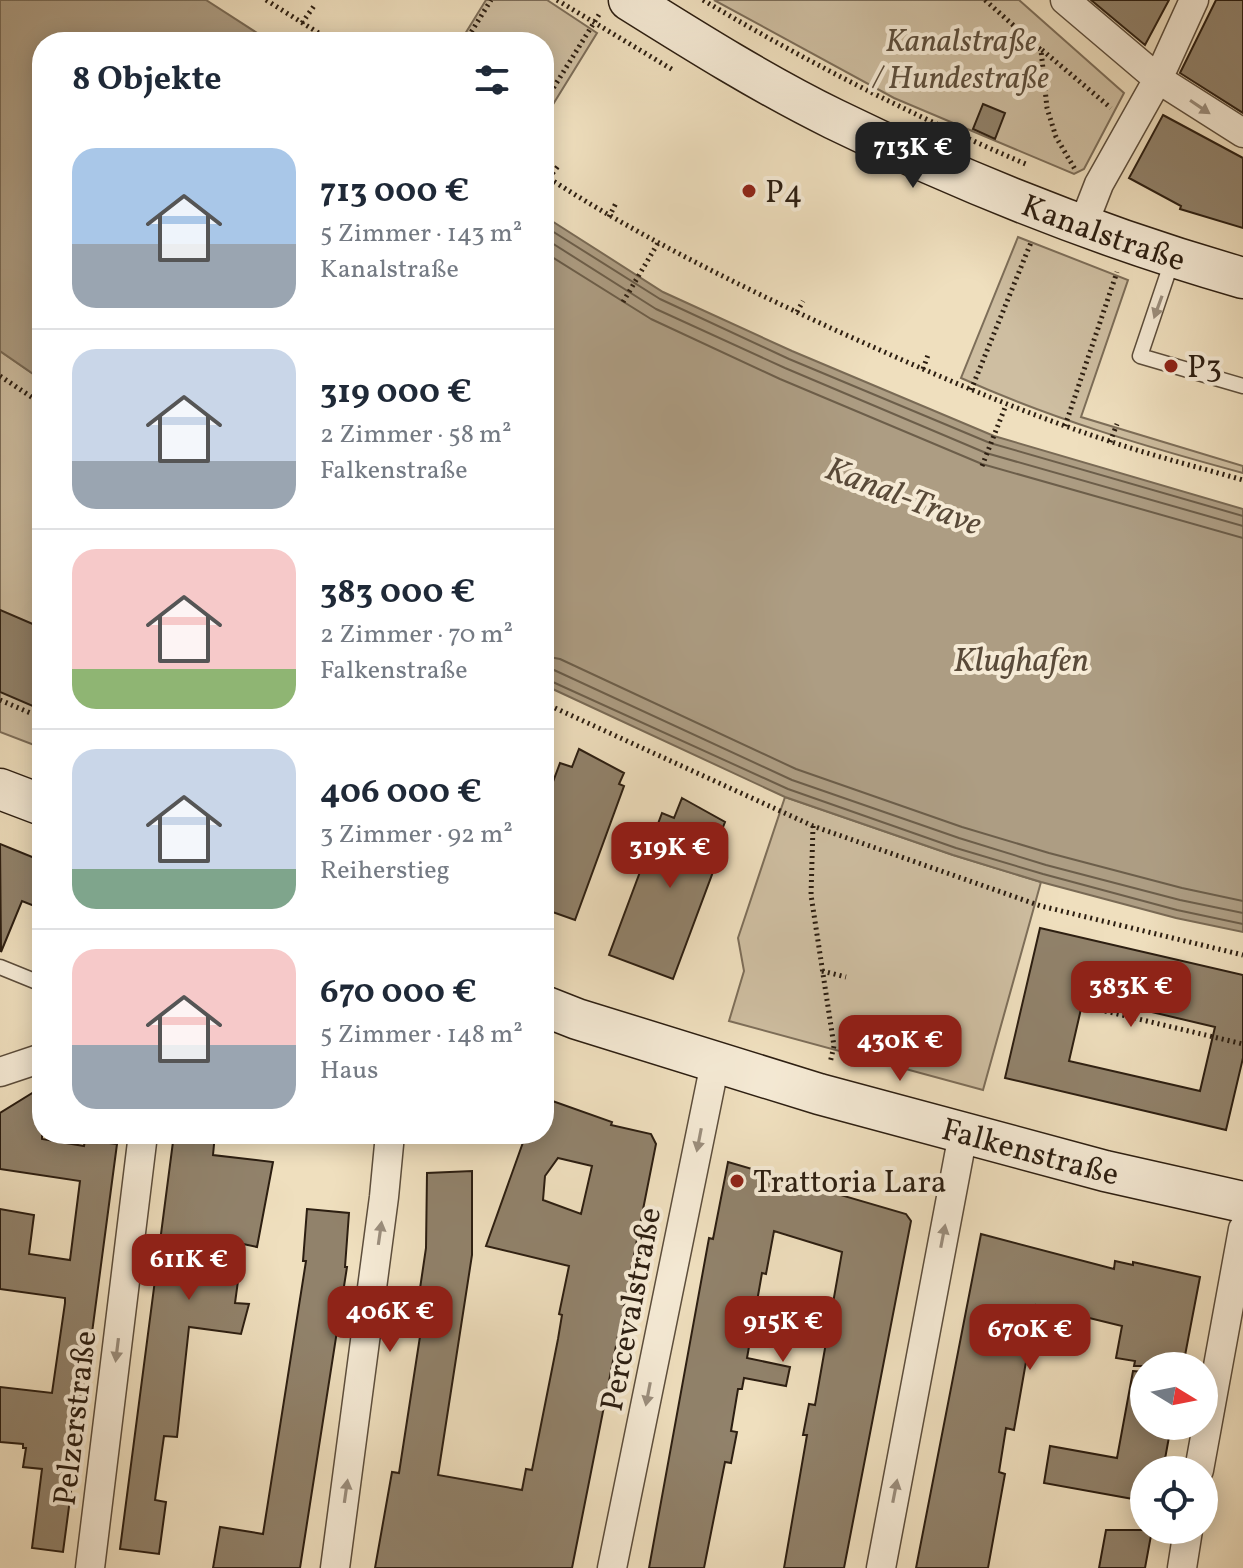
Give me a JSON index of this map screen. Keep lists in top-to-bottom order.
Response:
{
  "streets": {
    "main road": ["Kanalstraße", "Falkenstraße"],
    "street": ["Percevalstraße", "Pelzerstraße"]
  },
  "crossings": [
    ["Falkenstraße", "Percevalstraße"]
  ],
  "one_way": ["Percevalstraße"],
  "water": ["Kanal-Trave", "Klughafen"],
  "parks": ["Kanalstraße / Hundestraße"],
  "places": ["P4", "P3", "Trattoria Lara"],
  "north": "right",
  "page": {
    "heading": "8 Objekte",
    "price": [
      "713K €",
      "319K €",
      "383K €",
      "430K €",
      "611K €",
      "406K €",
      "915K €",
      "670K €"
    ],
    "list": [
      {
        "name": "713 000 €",
        "note": "5 Zimmer · 143 m² · Kanalstraße"
      },
      {
        "name": "319 000 €",
        "note": "2 Zimmer · 58 m² · Falkenstraße"
      },
      {
        "name": "383 000 €",
        "note": "2 Zimmer · 70 m² · Falkenstraße"
      },
      {
        "name": "406 000 €",
        "note": "3 Zimmer · 92 m² · Reiherstieg"
      },
      {
        "name": "670 000 €",
        "note": "5 Zimmer · 148 m² · Haus"
      }
    ]
  }
}
